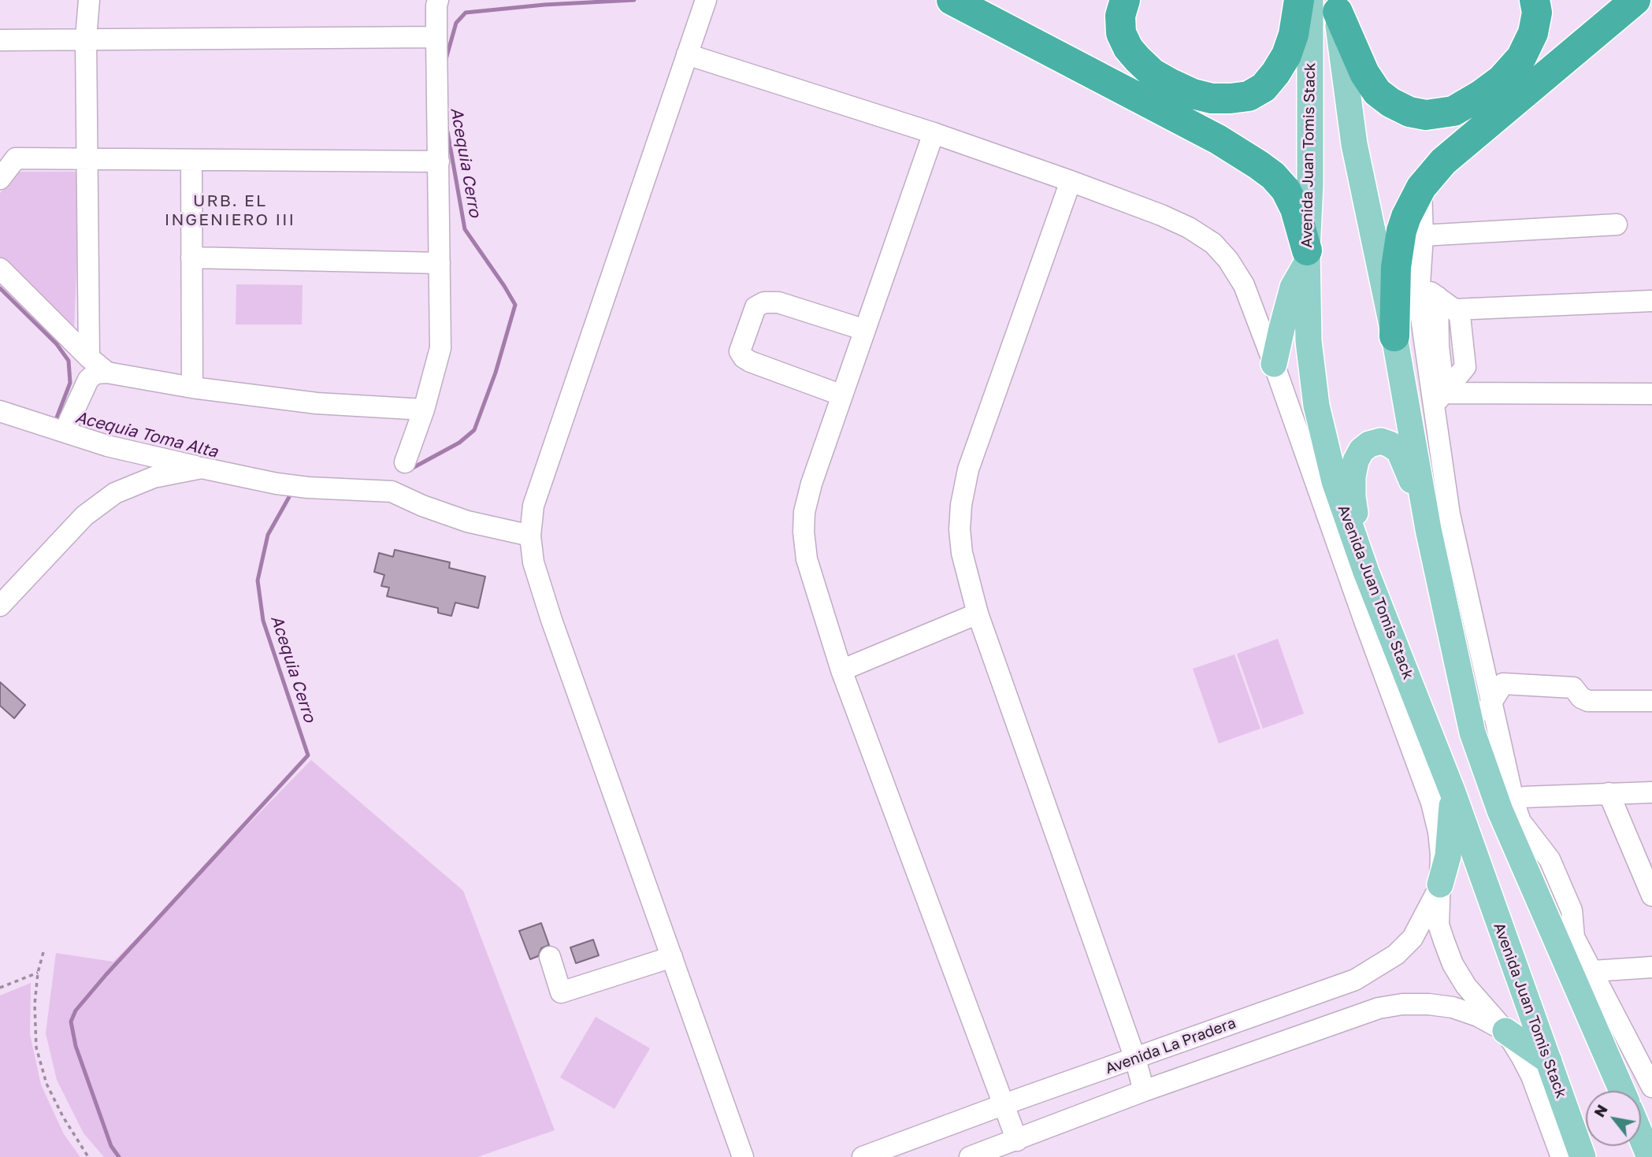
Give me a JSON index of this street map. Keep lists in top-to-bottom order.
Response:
{
  "streets": {
    "main road": ["Avenida Juan Tomis Stack"],
    "street": ["Avenida La Pradera"]
  },
  "crossings": [
    ["Avenida Juan Tomis Stack", "Avenida La Pradera"]
  ],
  "districts": ["URB. EL INGENIERO III"],
  "water": ["Acequia Cerro", "Acequia Toma Alta"],
  "north": "top left"
}
